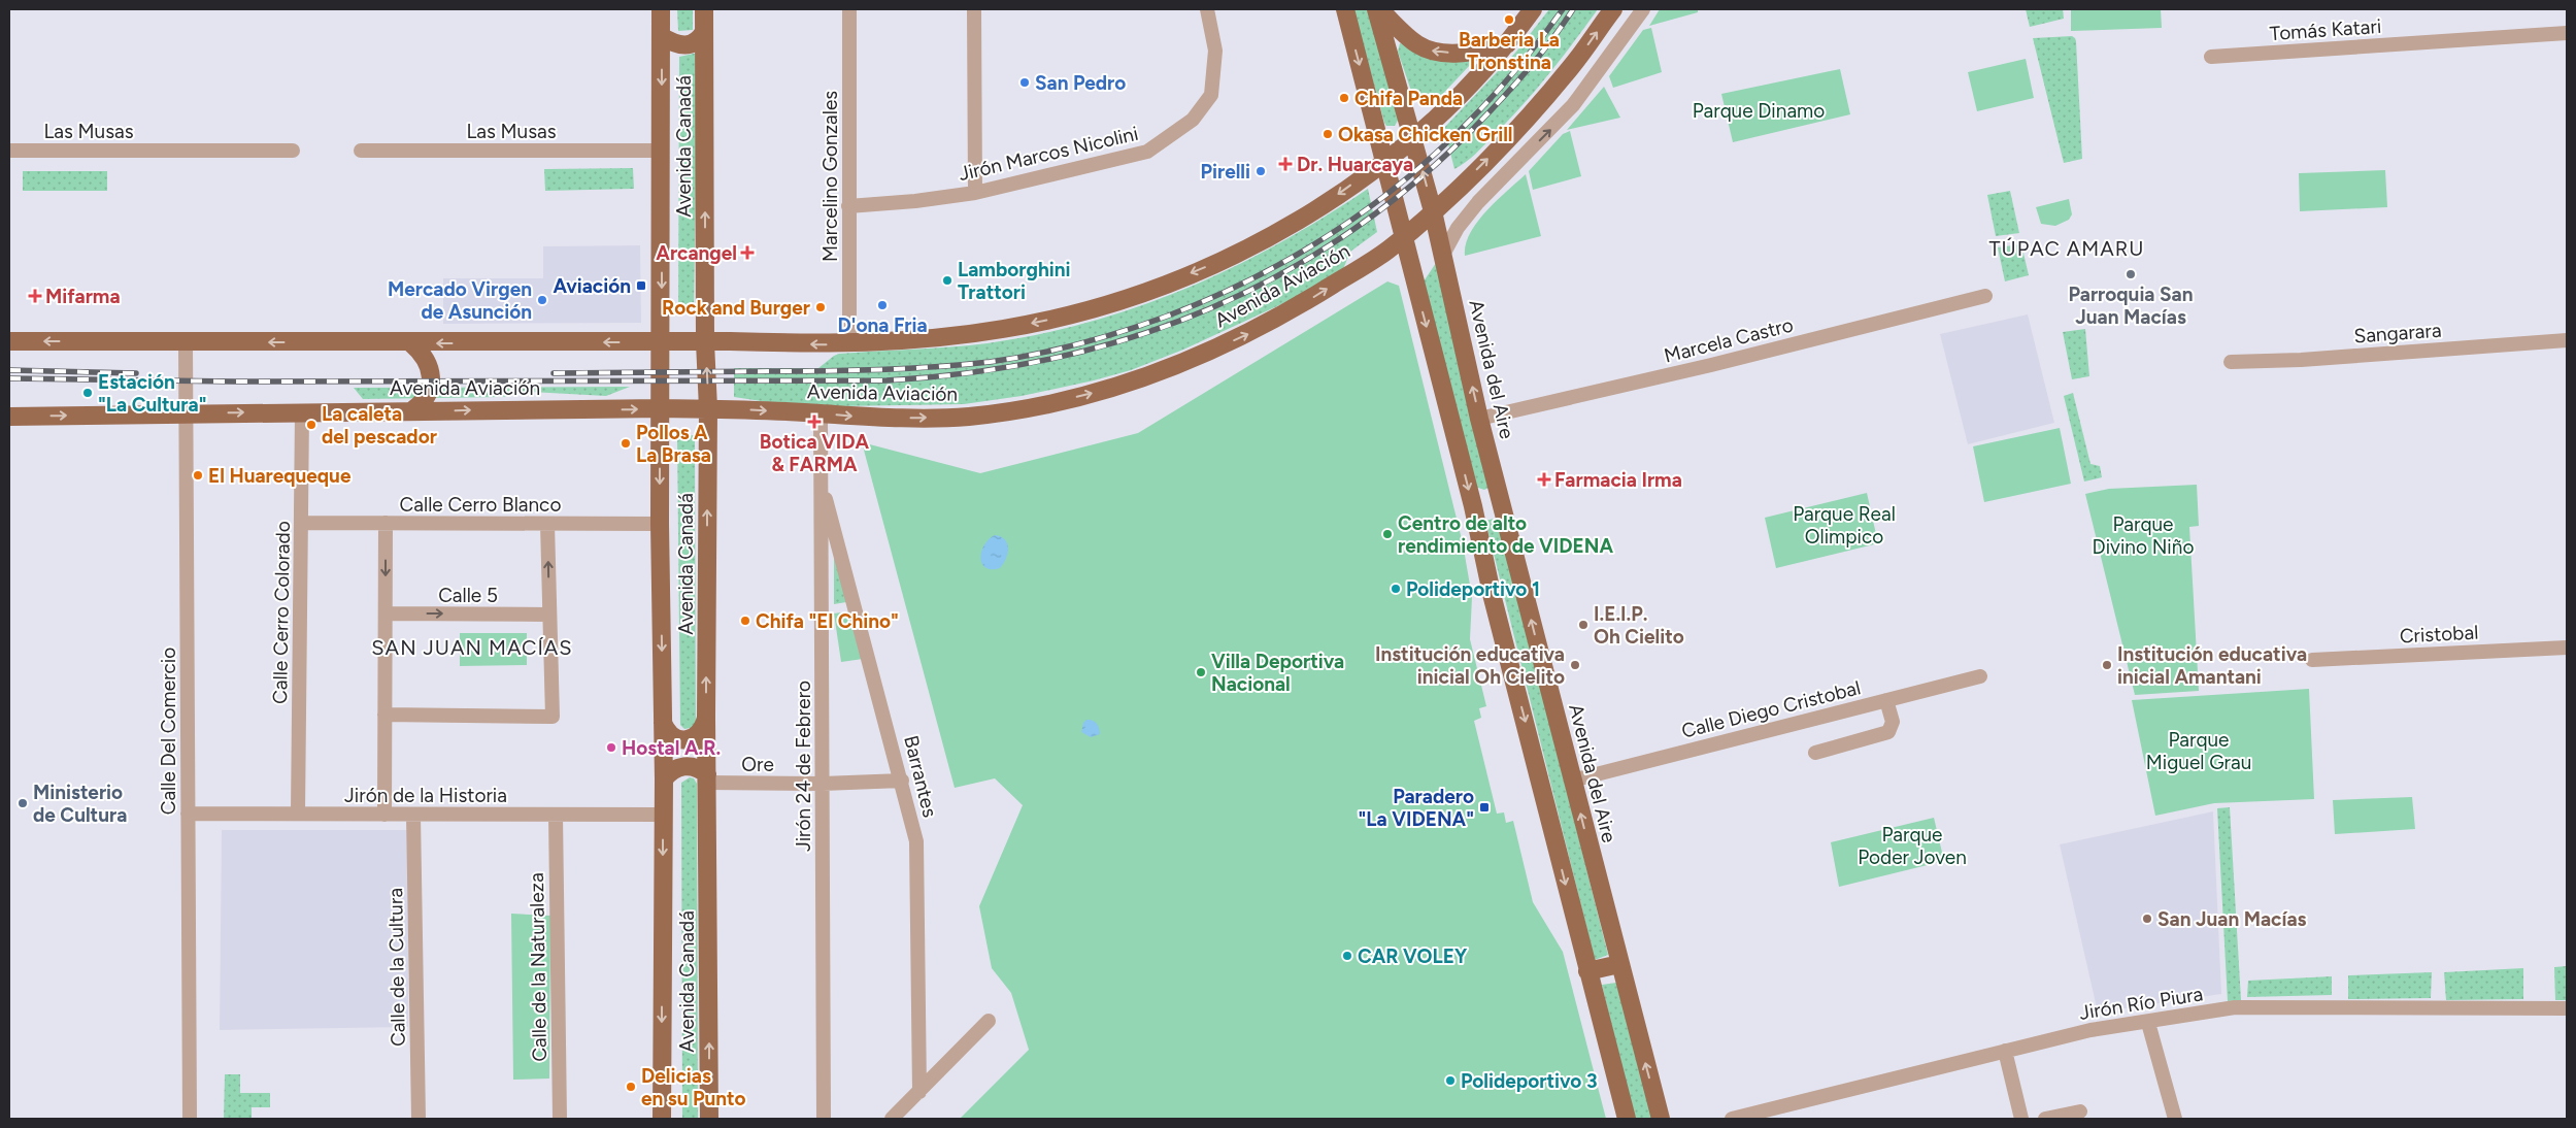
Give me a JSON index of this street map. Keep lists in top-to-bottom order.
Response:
{
  "streets": {
    "main road": ["Avenida Canadá", "Avenida Aviación", "Avenida del Aire"],
    "street": [
      "Tomás Katari",
      "Las Musas",
      "Jirón Marcos Nicolini",
      "Marcelino Gonzales",
      "Sangarara",
      "Marcela Castro",
      "Calle Cerro Blanco",
      "Calle 5",
      "Calle Cerro Colorado",
      "Cristobal",
      "Calle Diego Cristobal",
      "Calle Del Comercio",
      "Ore",
      "Jirón 24 de Febrero",
      "Barrantes",
      "Jirón de la Historia",
      "Calle de la Cultura",
      "Calle de la Naturaleza",
      "Jirón Río Piura"
    ]
  },
  "crossings": [
    ["Las Musas", "Avenida Canadá"],
    ["Avenida Canadá", "Avenida Aviación"],
    ["Avenida Canadá", "Calle Cerro Blanco"],
    ["Avenida Canadá", "Ore"],
    ["Avenida Canadá", "Jirón de la Historia"],
    ["Jirón Marcos Nicolini", "Marcelino Gonzales"],
    ["Avenida Aviación", "Avenida del Aire"],
    ["Avenida Aviación", "Calle Cerro Colorado"],
    ["Avenida Aviación", "Calle Del Comercio"],
    ["Avenida Aviación", "Jirón 24 de Febrero"],
    ["Marcela Castro", "Avenida del Aire"],
    ["Avenida del Aire", "Calle Diego Cristobal"],
    ["Calle Cerro Blanco", "Calle Cerro Colorado"],
    ["Calle Cerro Colorado", "Jirón de la Historia"],
    ["Calle Del Comercio", "Jirón de la Historia"],
    ["Ore", "Jirón 24 de Febrero"],
    ["Ore", "Barrantes"],
    ["Jirón 24 de Febrero", "Barrantes"],
    ["Jirón de la Historia", "Calle de la Cultura"],
    ["Jirón de la Historia", "Calle de la Naturaleza"]
  ],
  "one_way": ["Calle 5"],
  "districts": ["TÚPAC AMARU", "SAN JUAN MACÍAS"],
  "parks": [
    "Parque Dinamo",
    "Parque Real Olimpico",
    "Parque Divino Niño",
    "Parque Miguel Grau",
    "Parque Poder Joven"
  ],
  "places": {
    "other": [
      "Barberia La Tronstina",
      "San Pedro",
      "Chifa Panda",
      "Okasa Chicken Grill",
      "Pirelli",
      "Parroquia San Juan Macías",
      "Lamborghini Trattori",
      "Mercado Virgen de Asunción",
      "D'ona Fria",
      "Rock and Burger",
      "Estación \"La Cultura\"",
      "La caleta del pescador",
      "Pollos A La Brasa",
      "El Huarequeque",
      "Centro de alto rendimiento de VIDENA",
      "Polideportivo 1",
      "Chifa \"El Chino\"",
      "I.E.I.P. Oh Cielito",
      "Institución educativa inicial Oh Cielito",
      "Institución educativa inicial Amantani",
      "Villa Deportiva Nacional",
      "Hostal A.R.",
      "Ministerio de Cultura",
      "San Juan Macías",
      "CAR VOLEY",
      "Polideportivo 3",
      "Delicias en su Punto"
    ],
    "health": [
      "Dr. Huarcaya",
      "Arcangel",
      "Mifarma",
      "Botica VIDA & FARMA",
      "Farmacia Irma"
    ],
    "transit": ["Aviación", "Paradero \"La VIDENA\""]
  }
}
